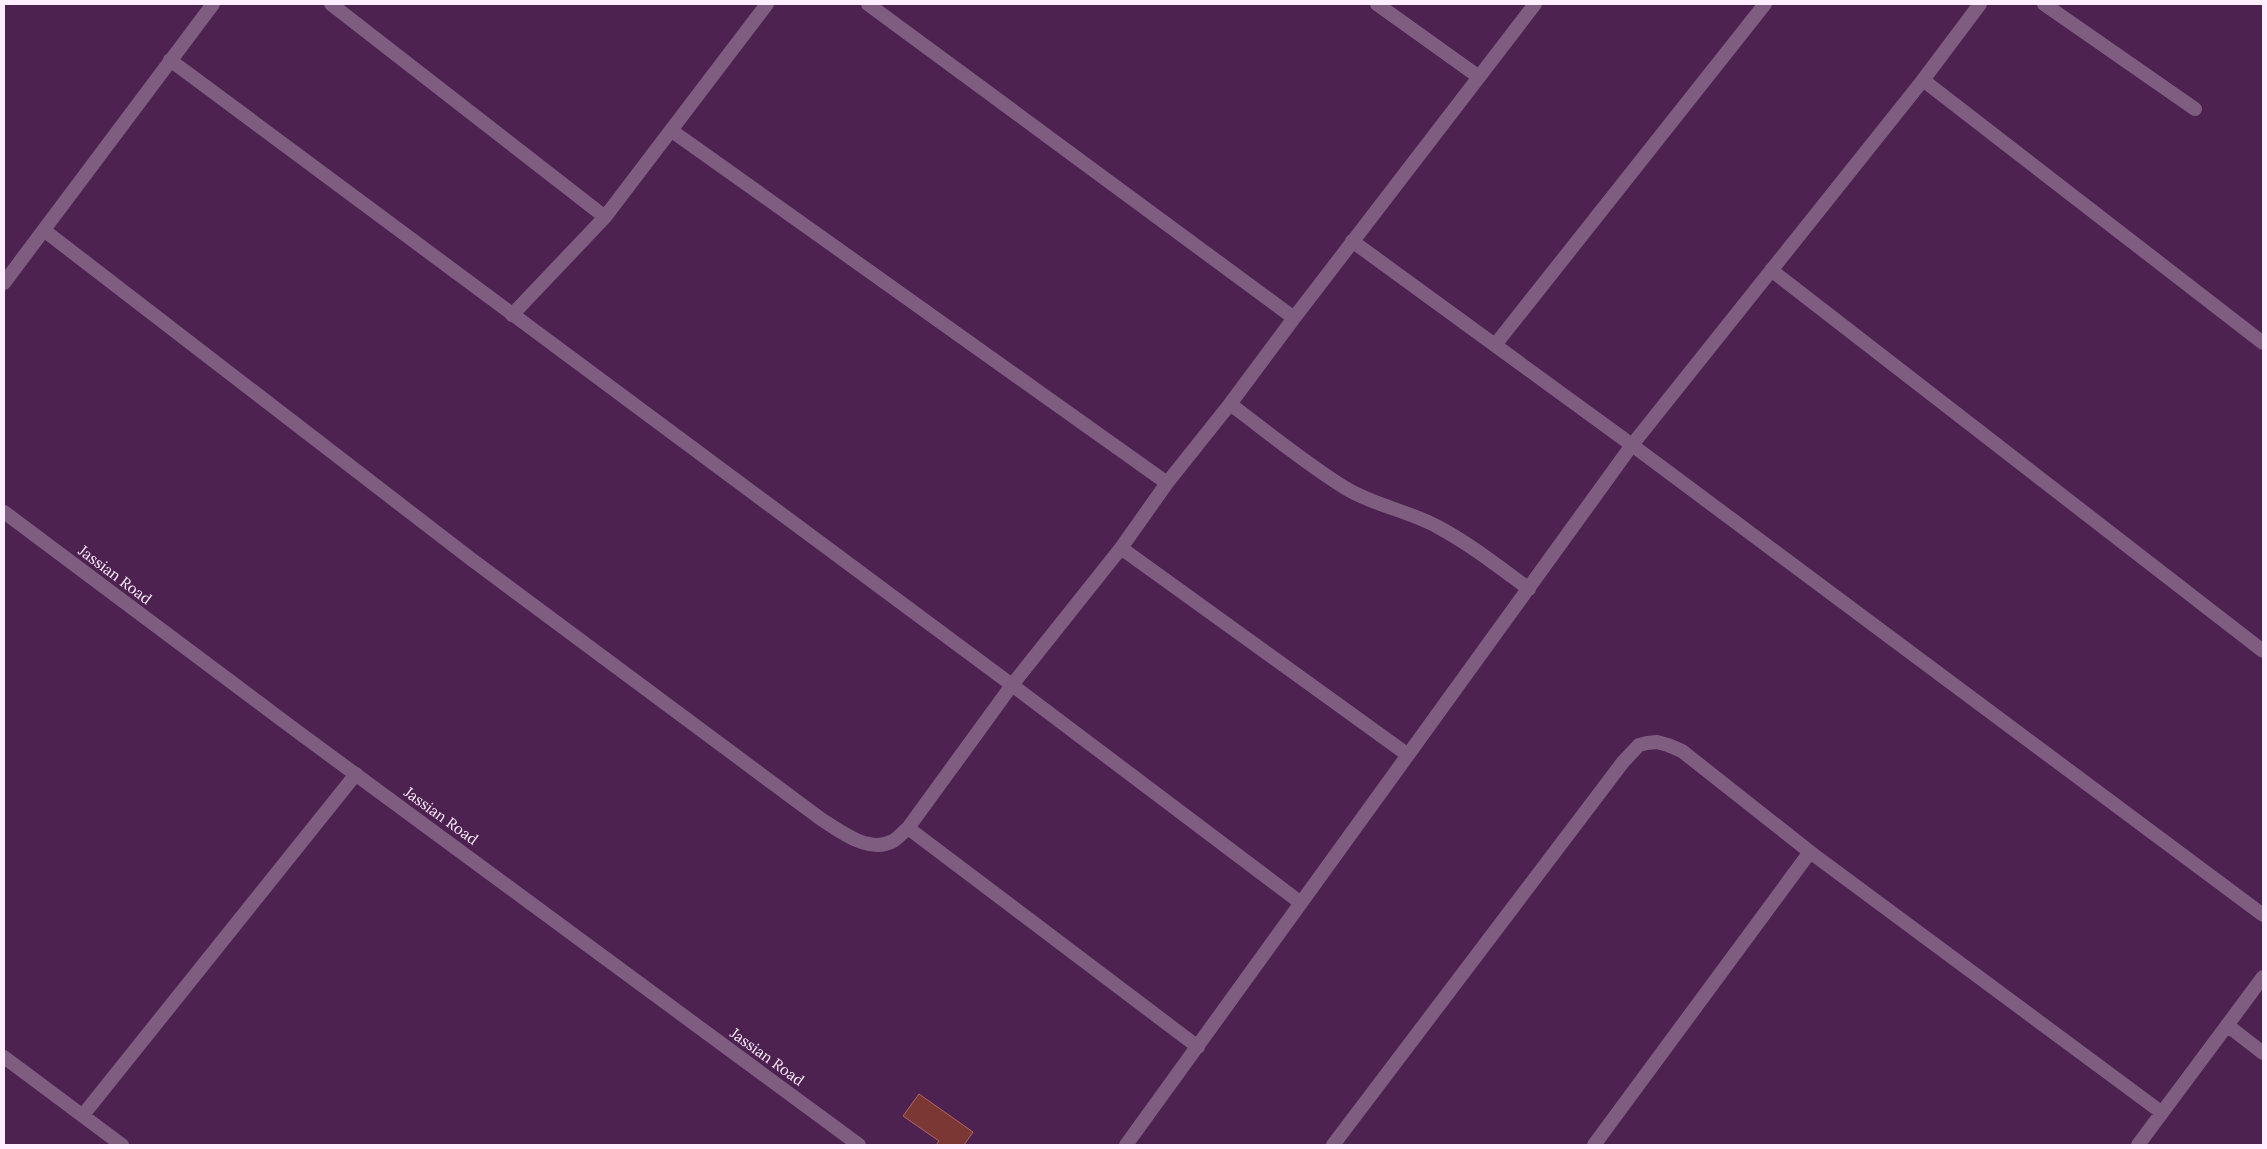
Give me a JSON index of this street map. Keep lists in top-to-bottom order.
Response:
{
  "streets": {
    "street": ["Jassian Road"]
  }
}
